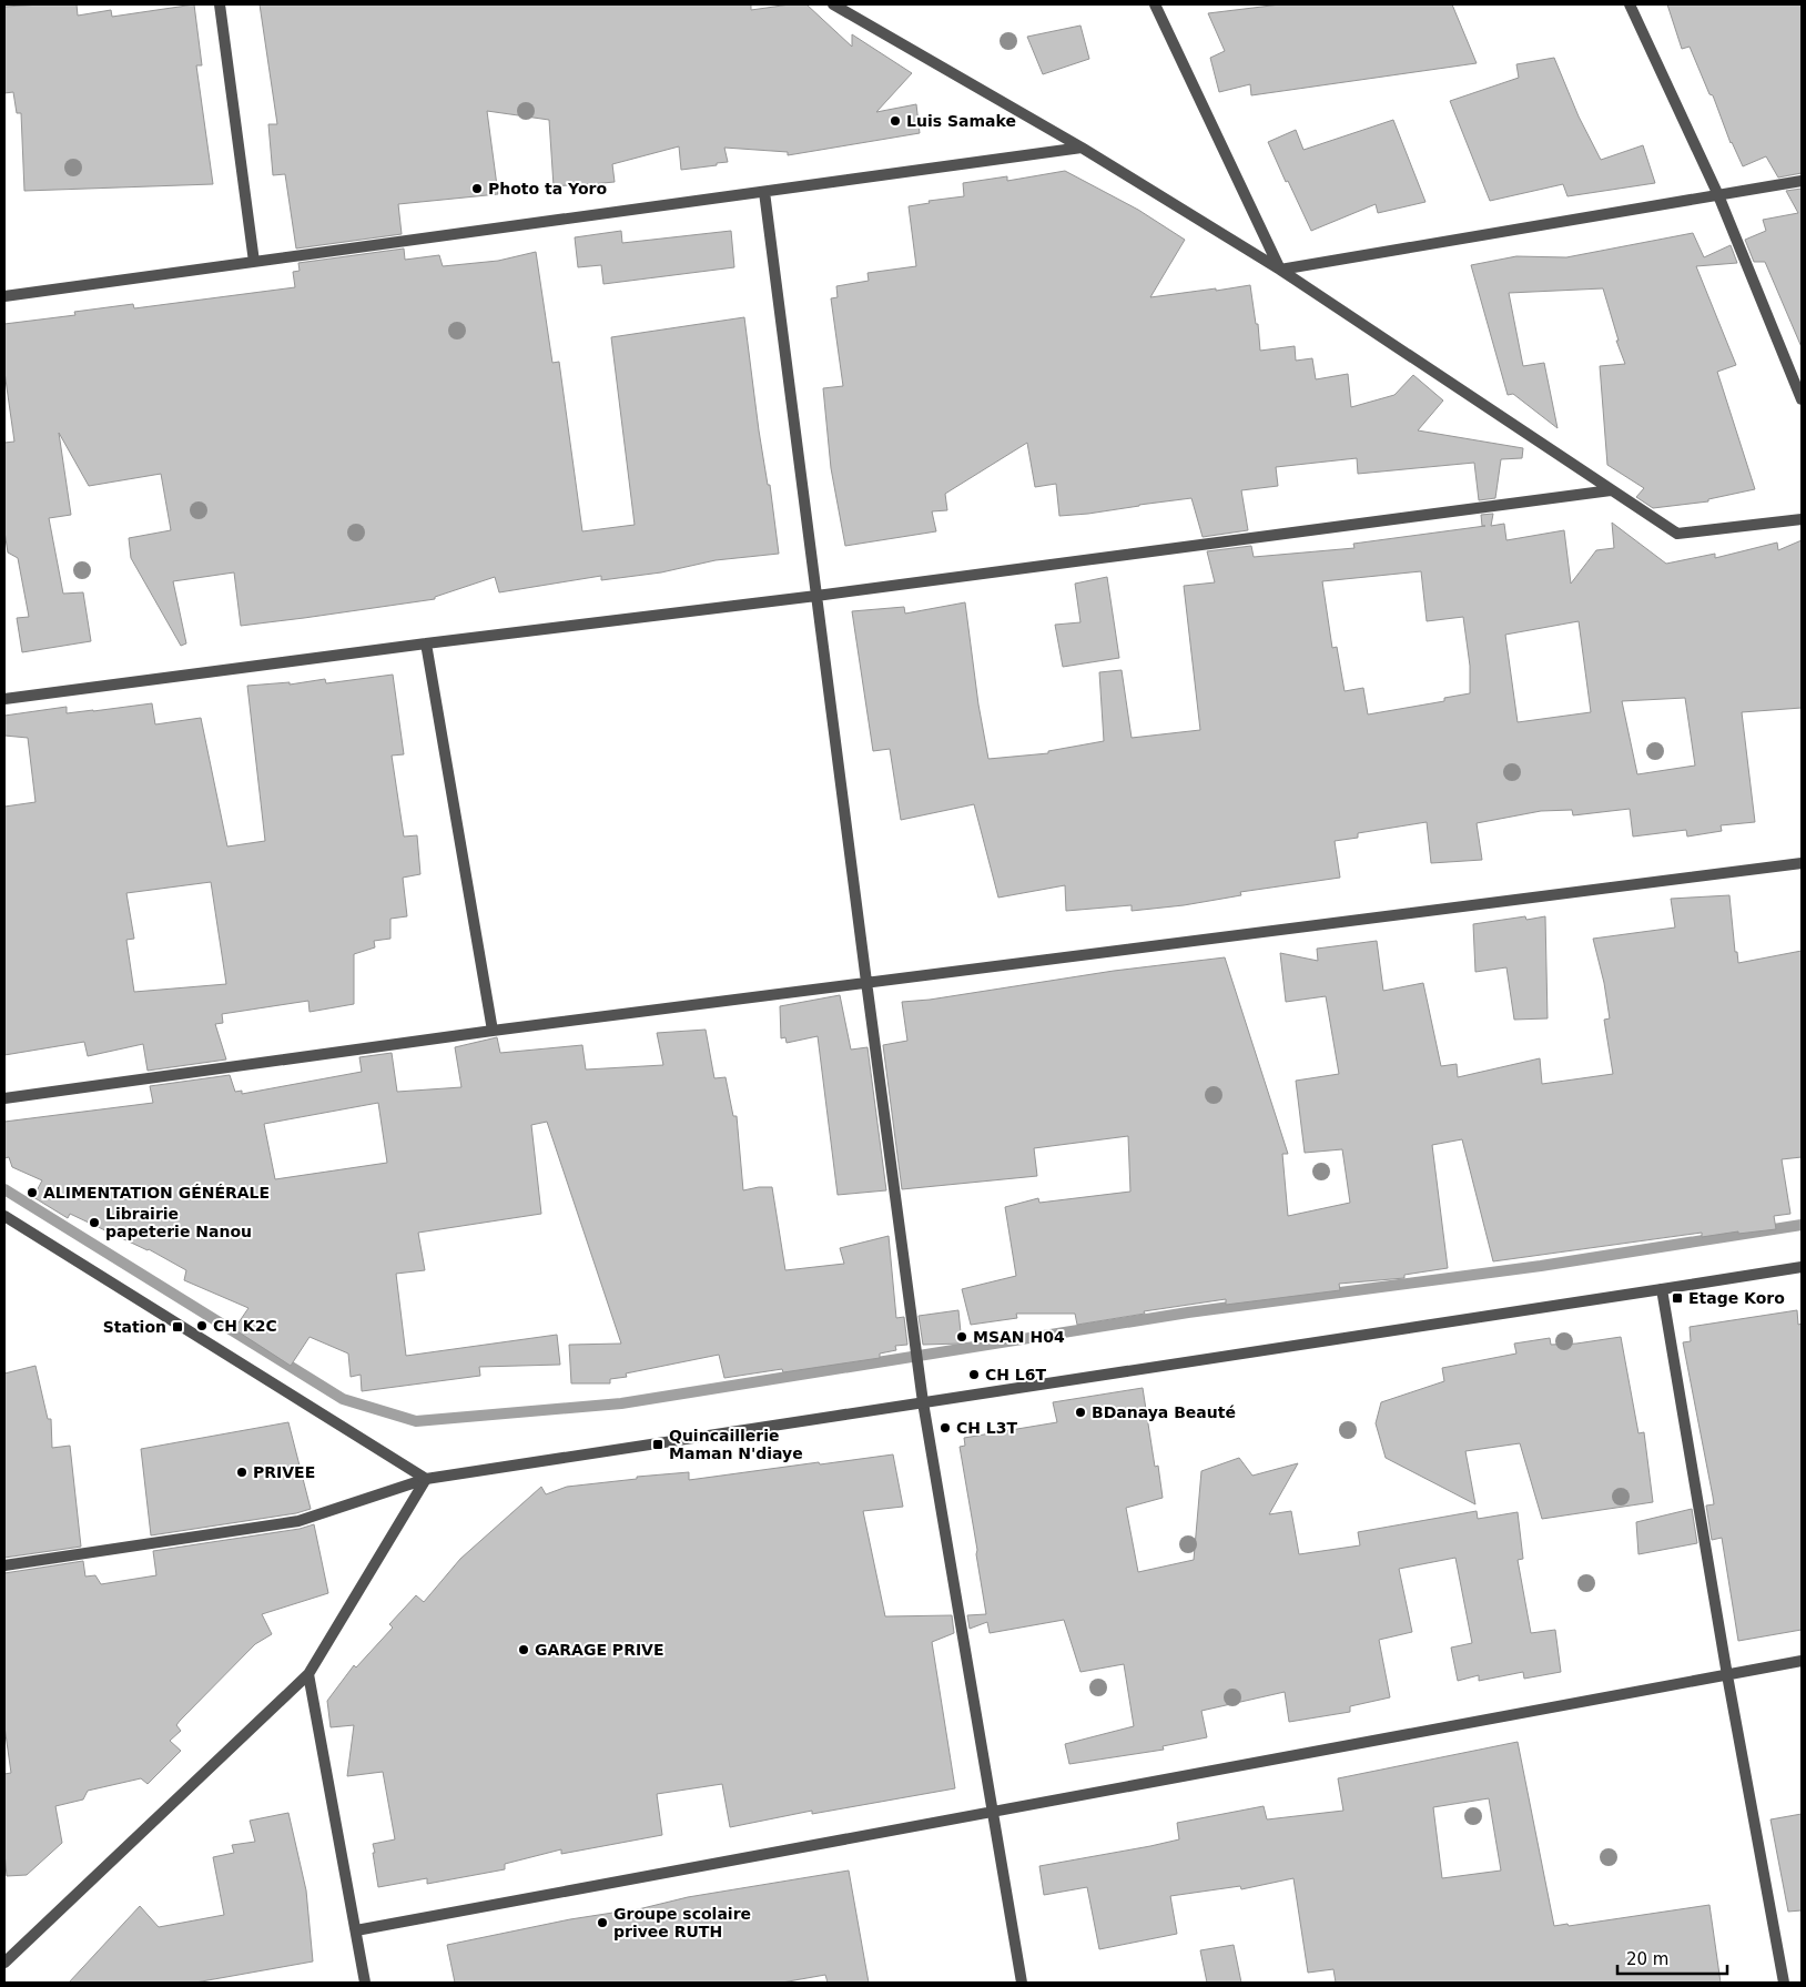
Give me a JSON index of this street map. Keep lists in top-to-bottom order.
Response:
{
  "places": {
    "other": [
      "Luis Samake",
      "Photo ta Yoro",
      "ALIMENTATION GÉNÉRALE",
      "Librairie papeterie Nanou",
      "CH K2C",
      "MSAN H04",
      "CH L6T",
      "BDanaya Beauté",
      "CH L3T",
      "PRIVEE",
      "GARAGE PRIVE",
      "Groupe scolaire privee RUTH"
    ],
    "transit": ["Etage Koro", "Station", "Quincaillerie Maman N'diaye"]
  },
  "scale_bar": "20 m"
}
